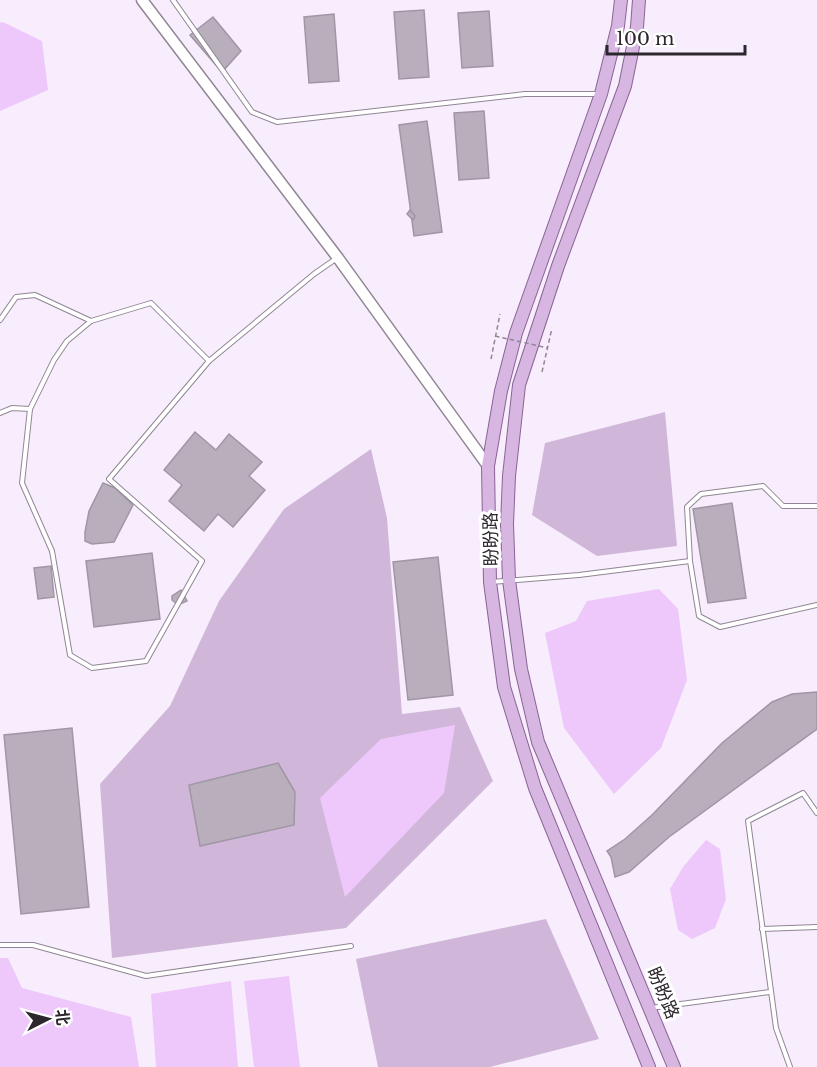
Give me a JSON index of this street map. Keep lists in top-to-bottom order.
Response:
{
  "streets": {
    "main road": ["盼盼路"]
  },
  "scale_bar": "100 m",
  "north": "right"
}
